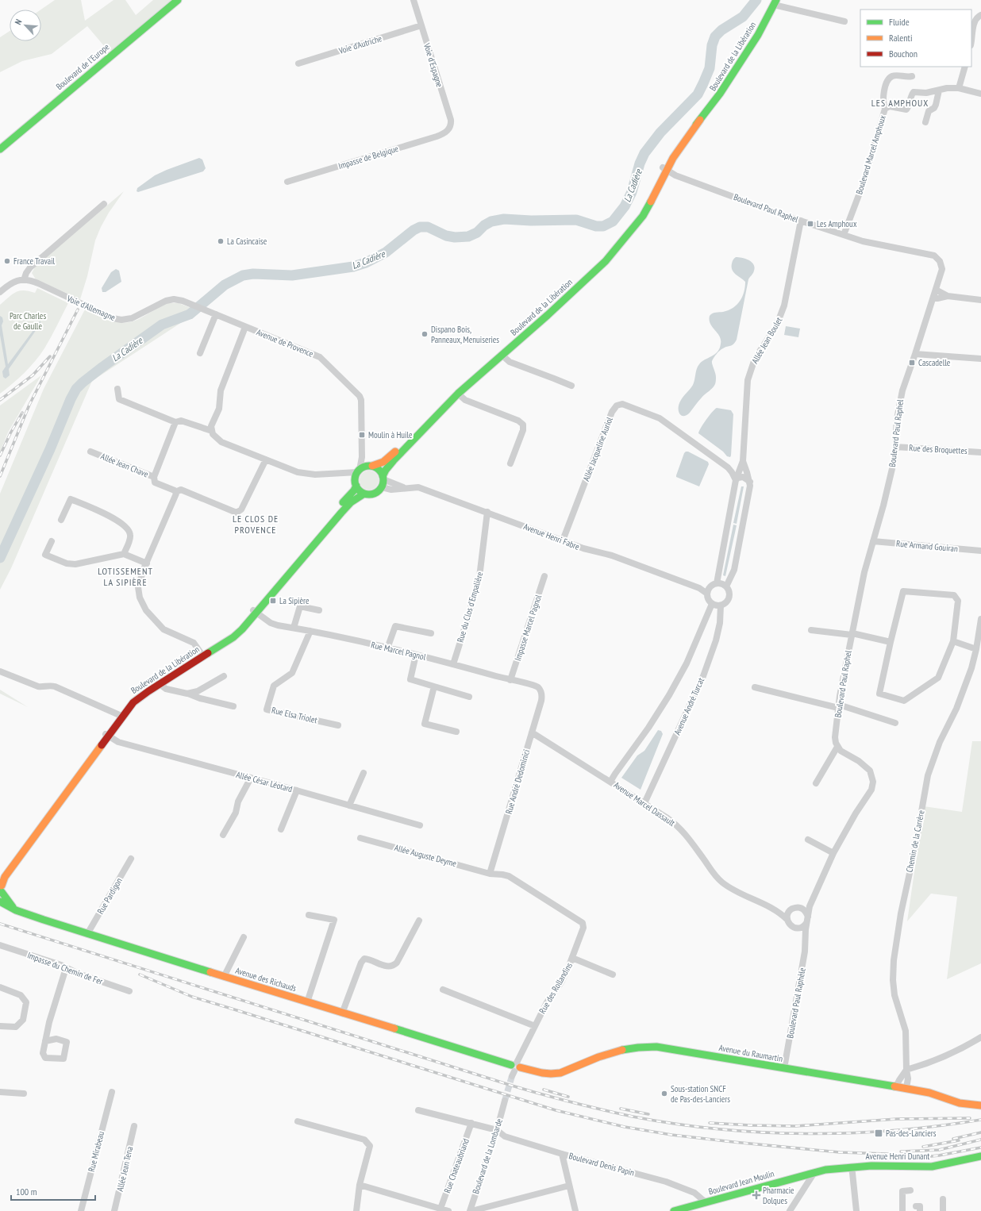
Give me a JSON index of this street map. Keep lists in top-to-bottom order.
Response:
{
  "streets": {
    "street": [
      "Voie d'Autriche",
      "Boulevard de la Libération",
      "Voie d'Espagne",
      "Boulevard de l'Europe",
      "Boulevard Marcel Amphoux",
      "Impasse de Belgique",
      "Boulevard Paul Raphel",
      "Voie d'Allemagne",
      "Allée Jean Boulet",
      "Avenue de Provence",
      "Allée Jacqueline Auriol",
      "Rue des Broquettes",
      "Allée Jean Chave",
      "Avenue Henri Fabre",
      "Rue Armand Gouiran",
      "Rue du Clos d'Empalière",
      "Impasse Marcel Pagnol",
      "Rue Marcel Pagnol",
      "Avenue André Turcat",
      "Rue Elsa Triolet",
      "Allée César Léotard",
      "Rue André Dedominici",
      "Avenue Marcel Dassault",
      "Chemin de la Carrère",
      "Allée Auguste Deyme",
      "Rue Pardigon",
      "Impasse du Chemin de Fer",
      "Avenue des Richauds",
      "Rue des Rollandins",
      "Boulevard Paul Raphèle",
      "Avenue du Raumartin",
      "Rue Mirabeau",
      "Boulevard de la Lombarde",
      "Avenue Henri Dunant",
      "Boulevard Denis Papin",
      "Rue Chateaubriand",
      "Allée Jean Tena",
      "Boulevard Jean Moulin"
    ]
  },
  "crossings": [
    ["Voie d'Autriche", "Voie d'Espagne"],
    ["Boulevard de la Libération", "Boulevard Paul Raphel"],
    ["Boulevard de la Libération", "Avenue de Provence"],
    ["Boulevard de la Libération", "Avenue Henri Fabre"],
    ["Boulevard de la Libération", "Rue Marcel Pagnol"],
    ["Boulevard de la Libération", "Allée César Léotard"],
    ["Voie d'Espagne", "Impasse de Belgique"],
    ["Boulevard Marcel Amphoux", "Boulevard Paul Raphel"],
    ["Boulevard Paul Raphel", "Allée Jean Boulet"],
    ["Boulevard Paul Raphel", "Rue des Broquettes"],
    ["Boulevard Paul Raphel", "Rue Armand Gouiran"],
    ["Voie d'Allemagne", "Avenue de Provence"],
    ["Avenue de Provence", "Avenue Henri Fabre"],
    ["Allée Jacqueline Auriol", "Avenue Henri Fabre"],
    ["Avenue Henri Fabre", "Rue du Clos d'Empalière"],
    ["Avenue Henri Fabre", "Avenue André Turcat"],
    ["Rue du Clos d'Empalière", "Rue Marcel Pagnol"],
    ["Impasse Marcel Pagnol", "Rue Marcel Pagnol"],
    ["Rue Marcel Pagnol", "Rue Elsa Triolet"],
    ["Rue Marcel Pagnol", "Rue André Dedominici"],
    ["Avenue André Turcat", "Avenue Marcel Dassault"],
    ["Rue André Dedominici", "Avenue Marcel Dassault"],
    ["Rue André Dedominici", "Allée Auguste Deyme"],
    ["Rue André Dedominici", "Rue des Rollandins"],
    ["Avenue Marcel Dassault", "Boulevard Paul Raphèle"],
    ["Chemin de la Carrère", "Avenue du Raumartin"],
    ["Allée Auguste Deyme", "Rue des Rollandins"],
    ["Rue Pardigon", "Avenue des Richauds"],
    ["Avenue des Richauds", "Rue des Rollandins"],
    ["Avenue des Richauds", "Avenue du Raumartin"],
    ["Rue des Rollandins", "Avenue du Raumartin"],
    ["Boulevard Paul Raphèle", "Avenue du Raumartin"],
    ["Boulevard de la Lombarde", "Boulevard Denis Papin"],
    ["Avenue Henri Dunant", "Boulevard Jean Moulin"],
    ["Boulevard Denis Papin", "Rue Chateaubriand"],
    ["Boulevard Denis Papin", "Boulevard Jean Moulin"]
  ],
  "districts": ["LES AMPHOUX", "LE CLOS DE PROVENCE", "LOTISSEMENT LA SIPIÈRE"],
  "water": ["La Cadière"],
  "parks": ["Parc Charles de Gaulle"],
  "places": {
    "transit": [
      "Les Amphoux",
      "Cascadelle",
      "Moulin à Huile",
      "La Sipière",
      "Pas-des-Lanciers"
    ],
    "other": [
      "La Casincaise",
      "France Travail",
      "Dispano Bois, Panneaux, Menuiseries",
      "Sous-station SNCF de Pas-des-Lanciers"
    ],
    "health": ["Pharmacie Dolques"]
  },
  "legend": ["Fluide", "Ralenti", "Bouchon"],
  "scale_bar": "100 m",
  "north": "top left"
}
